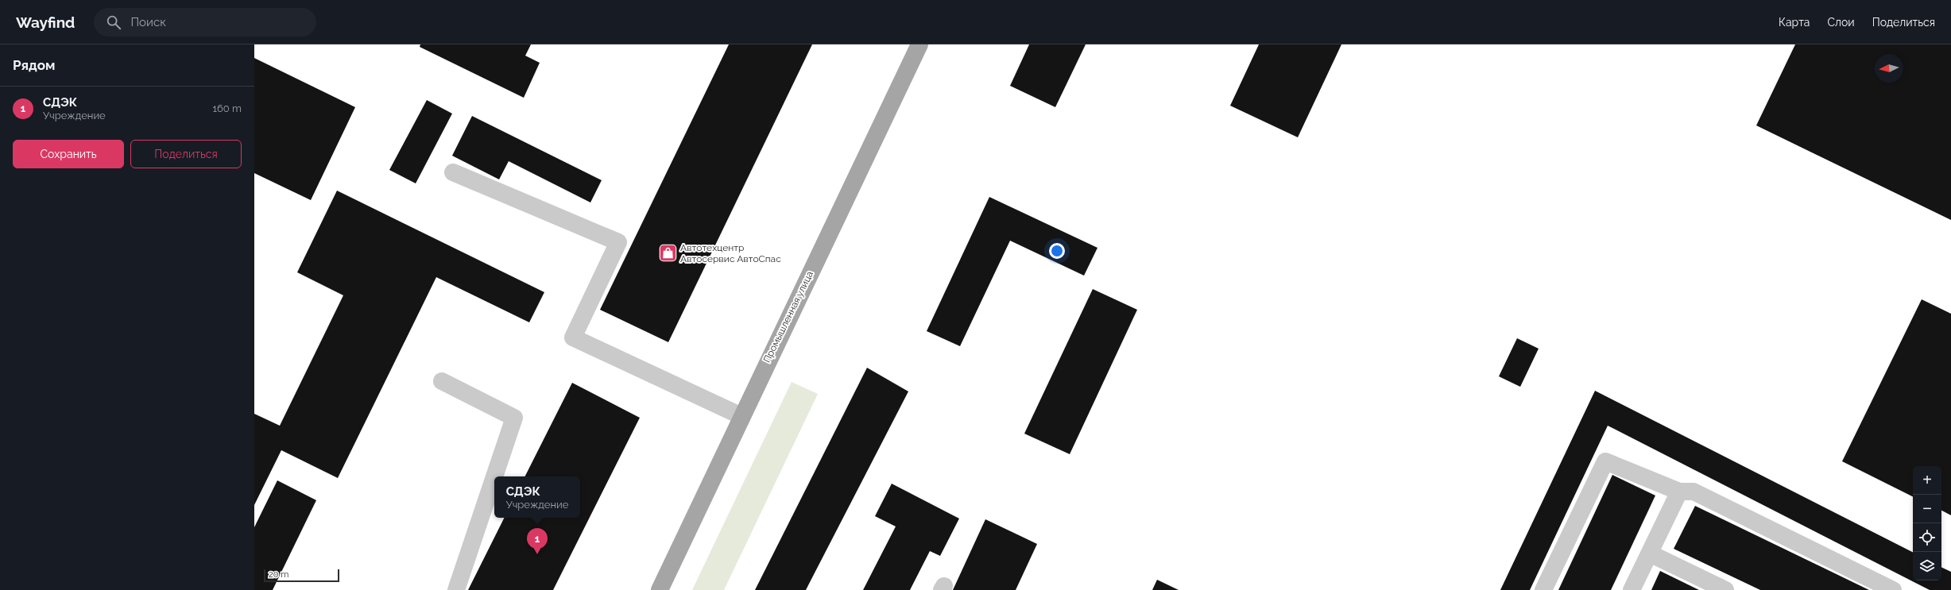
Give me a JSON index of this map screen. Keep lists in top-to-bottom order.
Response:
{
  "streets": {
    "main road": ["Промышленная улица"]
  },
  "places": {
    "shop": ["Автотехцентр Автосервис АвтоСпас"]
  },
  "scale_bar": "20 m",
  "north": "left",
  "page": {
    "header": "Wayfind",
    "search": "Поиск",
    "nav": ["Карта", "Слои", "Поделиться"],
    "heading": "Рядом",
    "list": [
      {
        "mark": "1",
        "name": "СДЭК",
        "note": "Учреждение",
        "value": "160 m"
      }
    ],
    "buttons": ["Сохранить", "Поделиться"],
    "map_buttons": ["+", "−"],
    "popup": ["СДЭК", "Учреждение"],
    "pins": "1",
    "scale": "20 m"
  }
}
